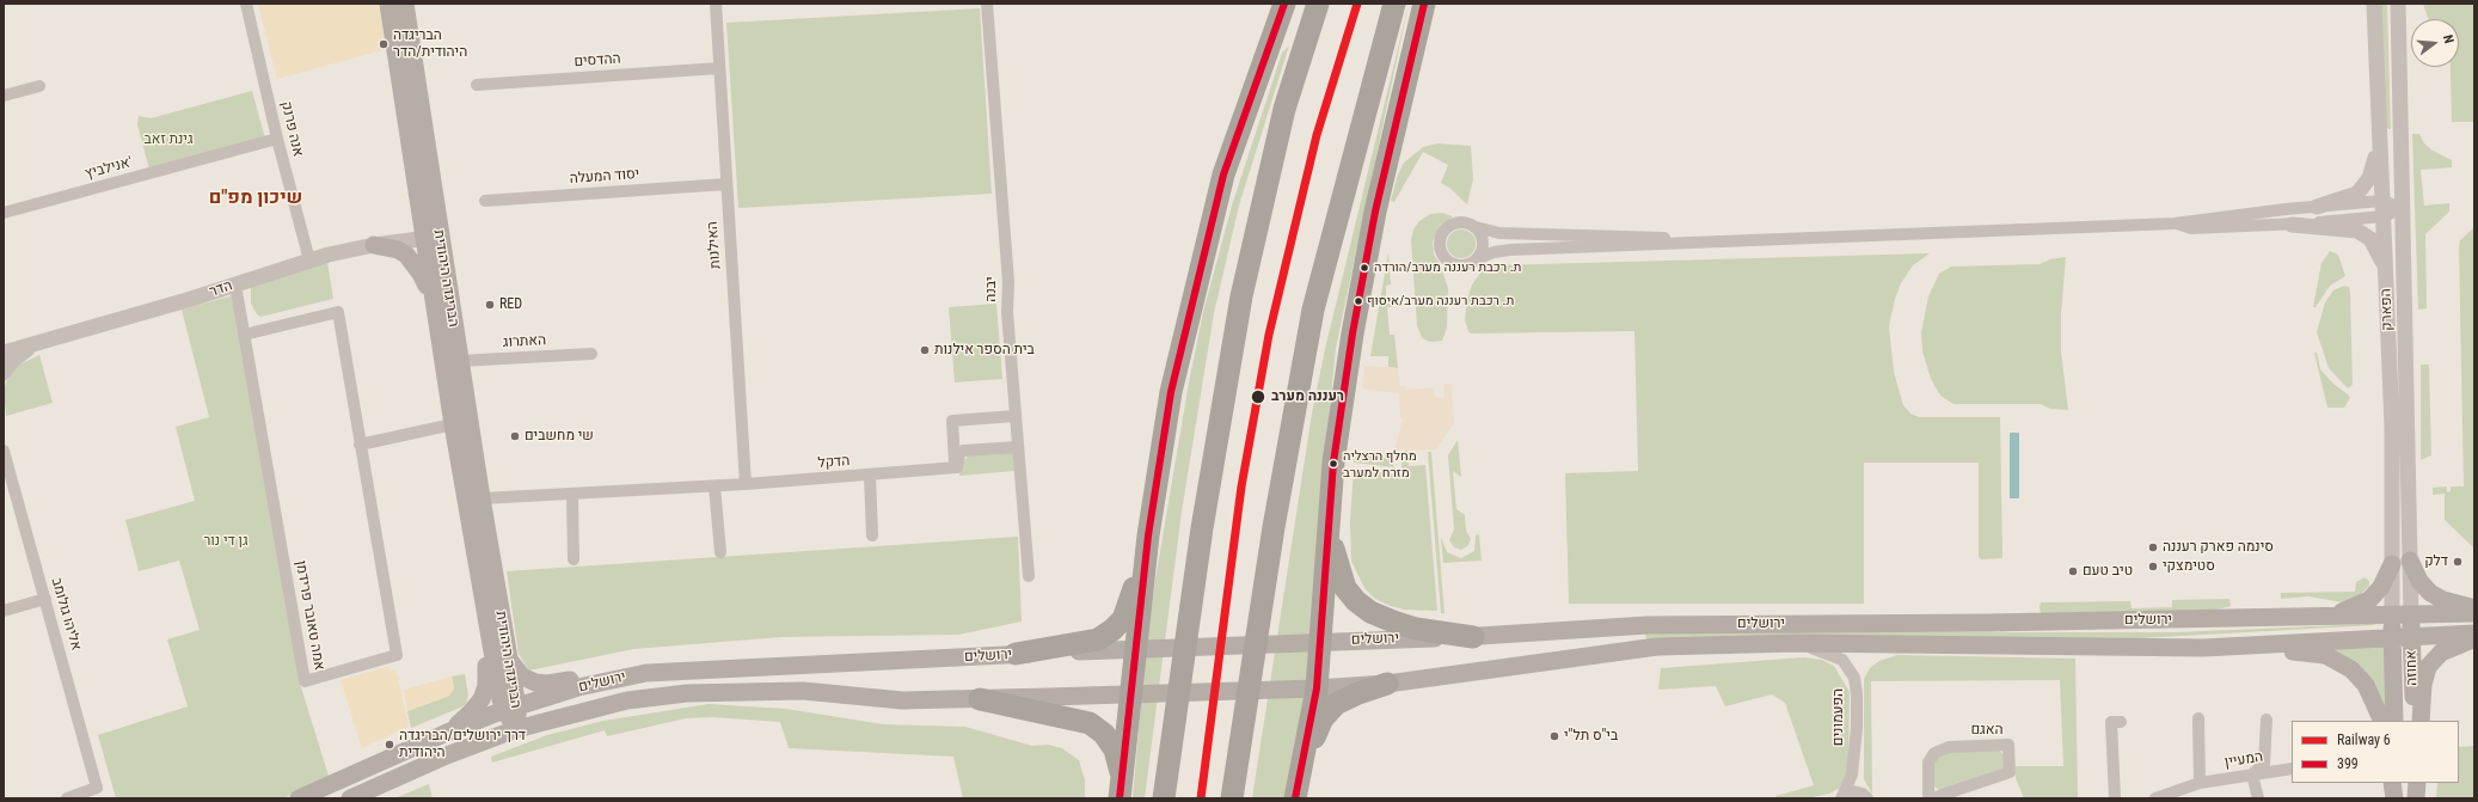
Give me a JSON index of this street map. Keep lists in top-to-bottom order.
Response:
{
  "streets": {
    "main road": ["הבריגדה היהודית", "ירושלים", "אחוזה"],
    "street": [
      "ההדסים",
      "אנה פרנק",
      "אנילביץ'",
      "יסוד המעלה",
      "האילנות",
      "הדר",
      "יבנה",
      "הפארק",
      "האתרוג",
      "הדקל",
      "אליהו גולומב",
      "אמה טאובר פרידמן",
      "הפעמונים",
      "האגם",
      "המעיין"
    ]
  },
  "crossings": [
    ["ההדסים", "האילנות"],
    ["אנה פרנק", "אנילביץ'"],
    ["אנה פרנק", "הדר"],
    ["יסוד המעלה", "האילנות"],
    ["האילנות", "הדקל"],
    ["הבריגדה היהודית", "הדר"],
    ["הבריגדה היהודית", "האתרוג"],
    ["הבריגדה היהודית", "הדקל"],
    ["הבריגדה היהודית", "ירושלים"],
    ["הדר", "אמה טאובר פרידמן"],
    ["הפארק", "ירושלים"],
    ["הפארק", "אחוזה"],
    ["ירושלים", "אחוזה"],
    ["ירושלים", "הפעמונים"]
  ],
  "districts": ["שיכון מפ\"ם"],
  "parks": ["גינת זאב", "גן די נור"],
  "places": [
    "הבריגדה היהודית/הדר",
    "ת. רכבת רעננה מערב/הורדה",
    "ת. רכבת רעננה מערב/איסוף",
    "RED",
    "בית הספר אילנות",
    "רעננה מערב",
    "שי מחשבים",
    "מחלף הרצליה מזרח למערב",
    "סינמה פארק רעננה",
    "דלק",
    "סטימצקי",
    "טיב טעם",
    "בי\"ס תל\"י",
    "דרך ירושלים/הבריגדה היהודית"
  ],
  "lines": ["rail line 6", "transit line 399"],
  "legend": ["Railway 6", "399"],
  "north": "right"
}
